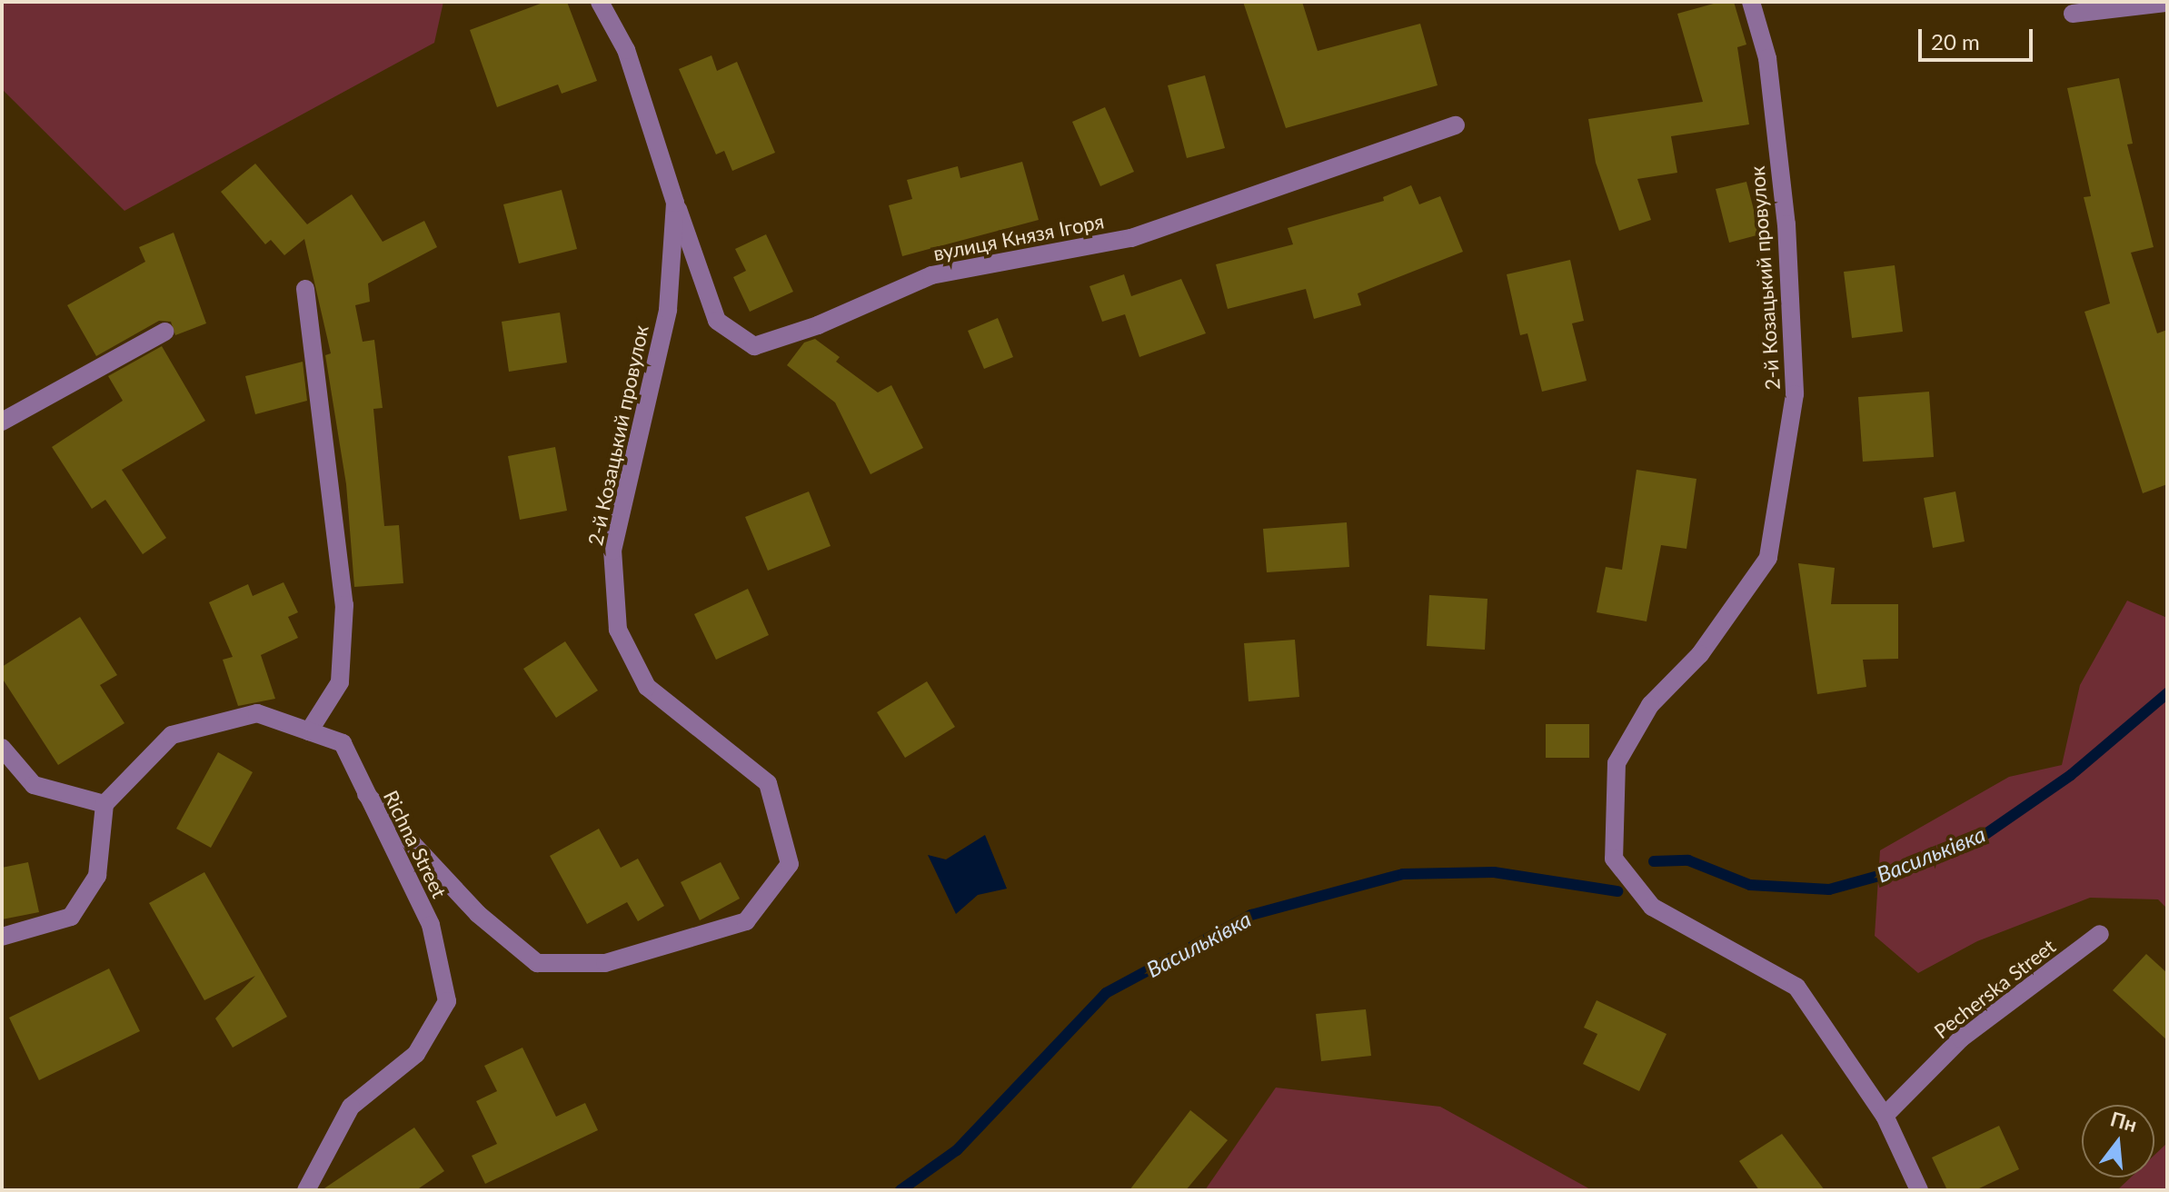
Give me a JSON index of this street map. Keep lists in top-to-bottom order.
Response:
{
  "streets": {
    "street": [
      "вулиця Князя Ігоря",
      "2-й Козацький провулок",
      "Richna Street",
      "Pecherska Street"
    ]
  },
  "crossings": [
    ["вулиця Князя Ігоря", "2-й Козацький провулок"],
    ["2-й Козацький провулок", "Richna Street"],
    ["2-й Козацький провулок", "Pecherska Street"]
  ],
  "water": ["Васильківка"],
  "scale_bar": "20 m",
  "north": "top"
}
